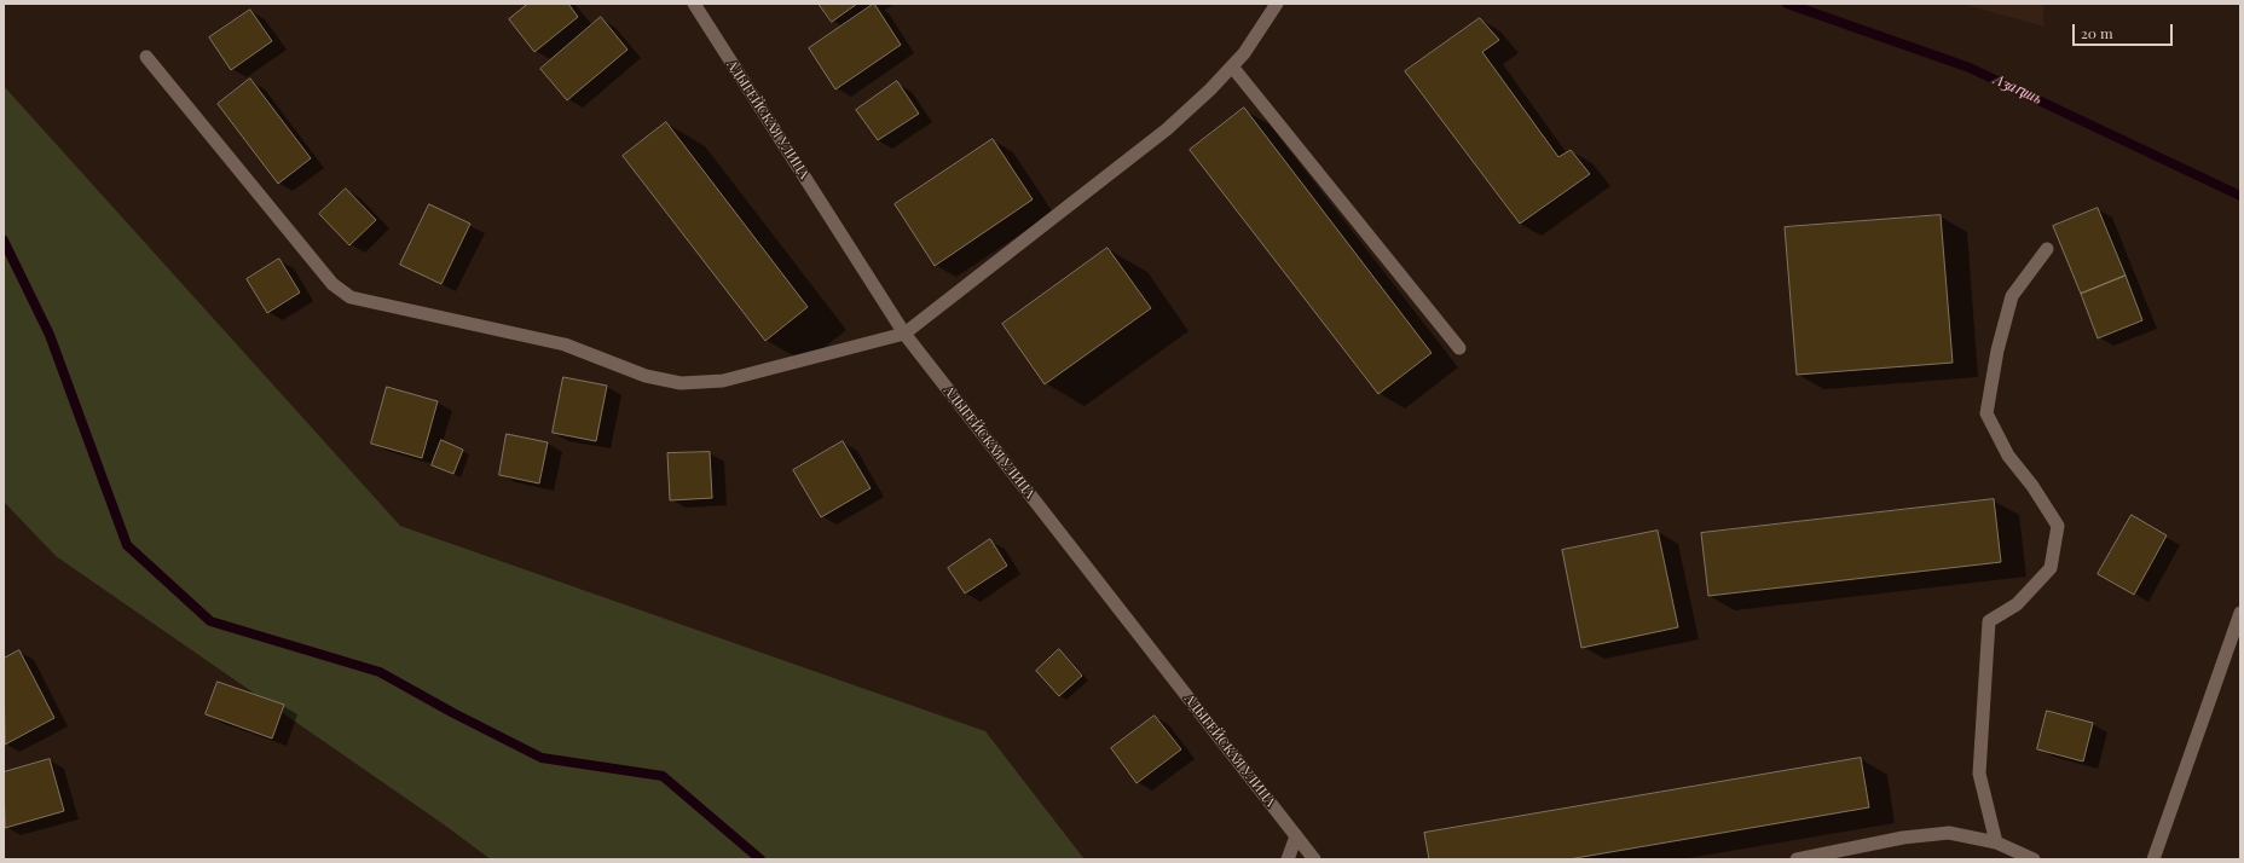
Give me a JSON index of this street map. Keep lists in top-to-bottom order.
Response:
{
  "streets": {
    "street": ["АДЫГЕЙСКАЯ УЛИЦА"]
  },
  "water": ["Аӡаԥшь"],
  "scale_bar": "20 m"
}
